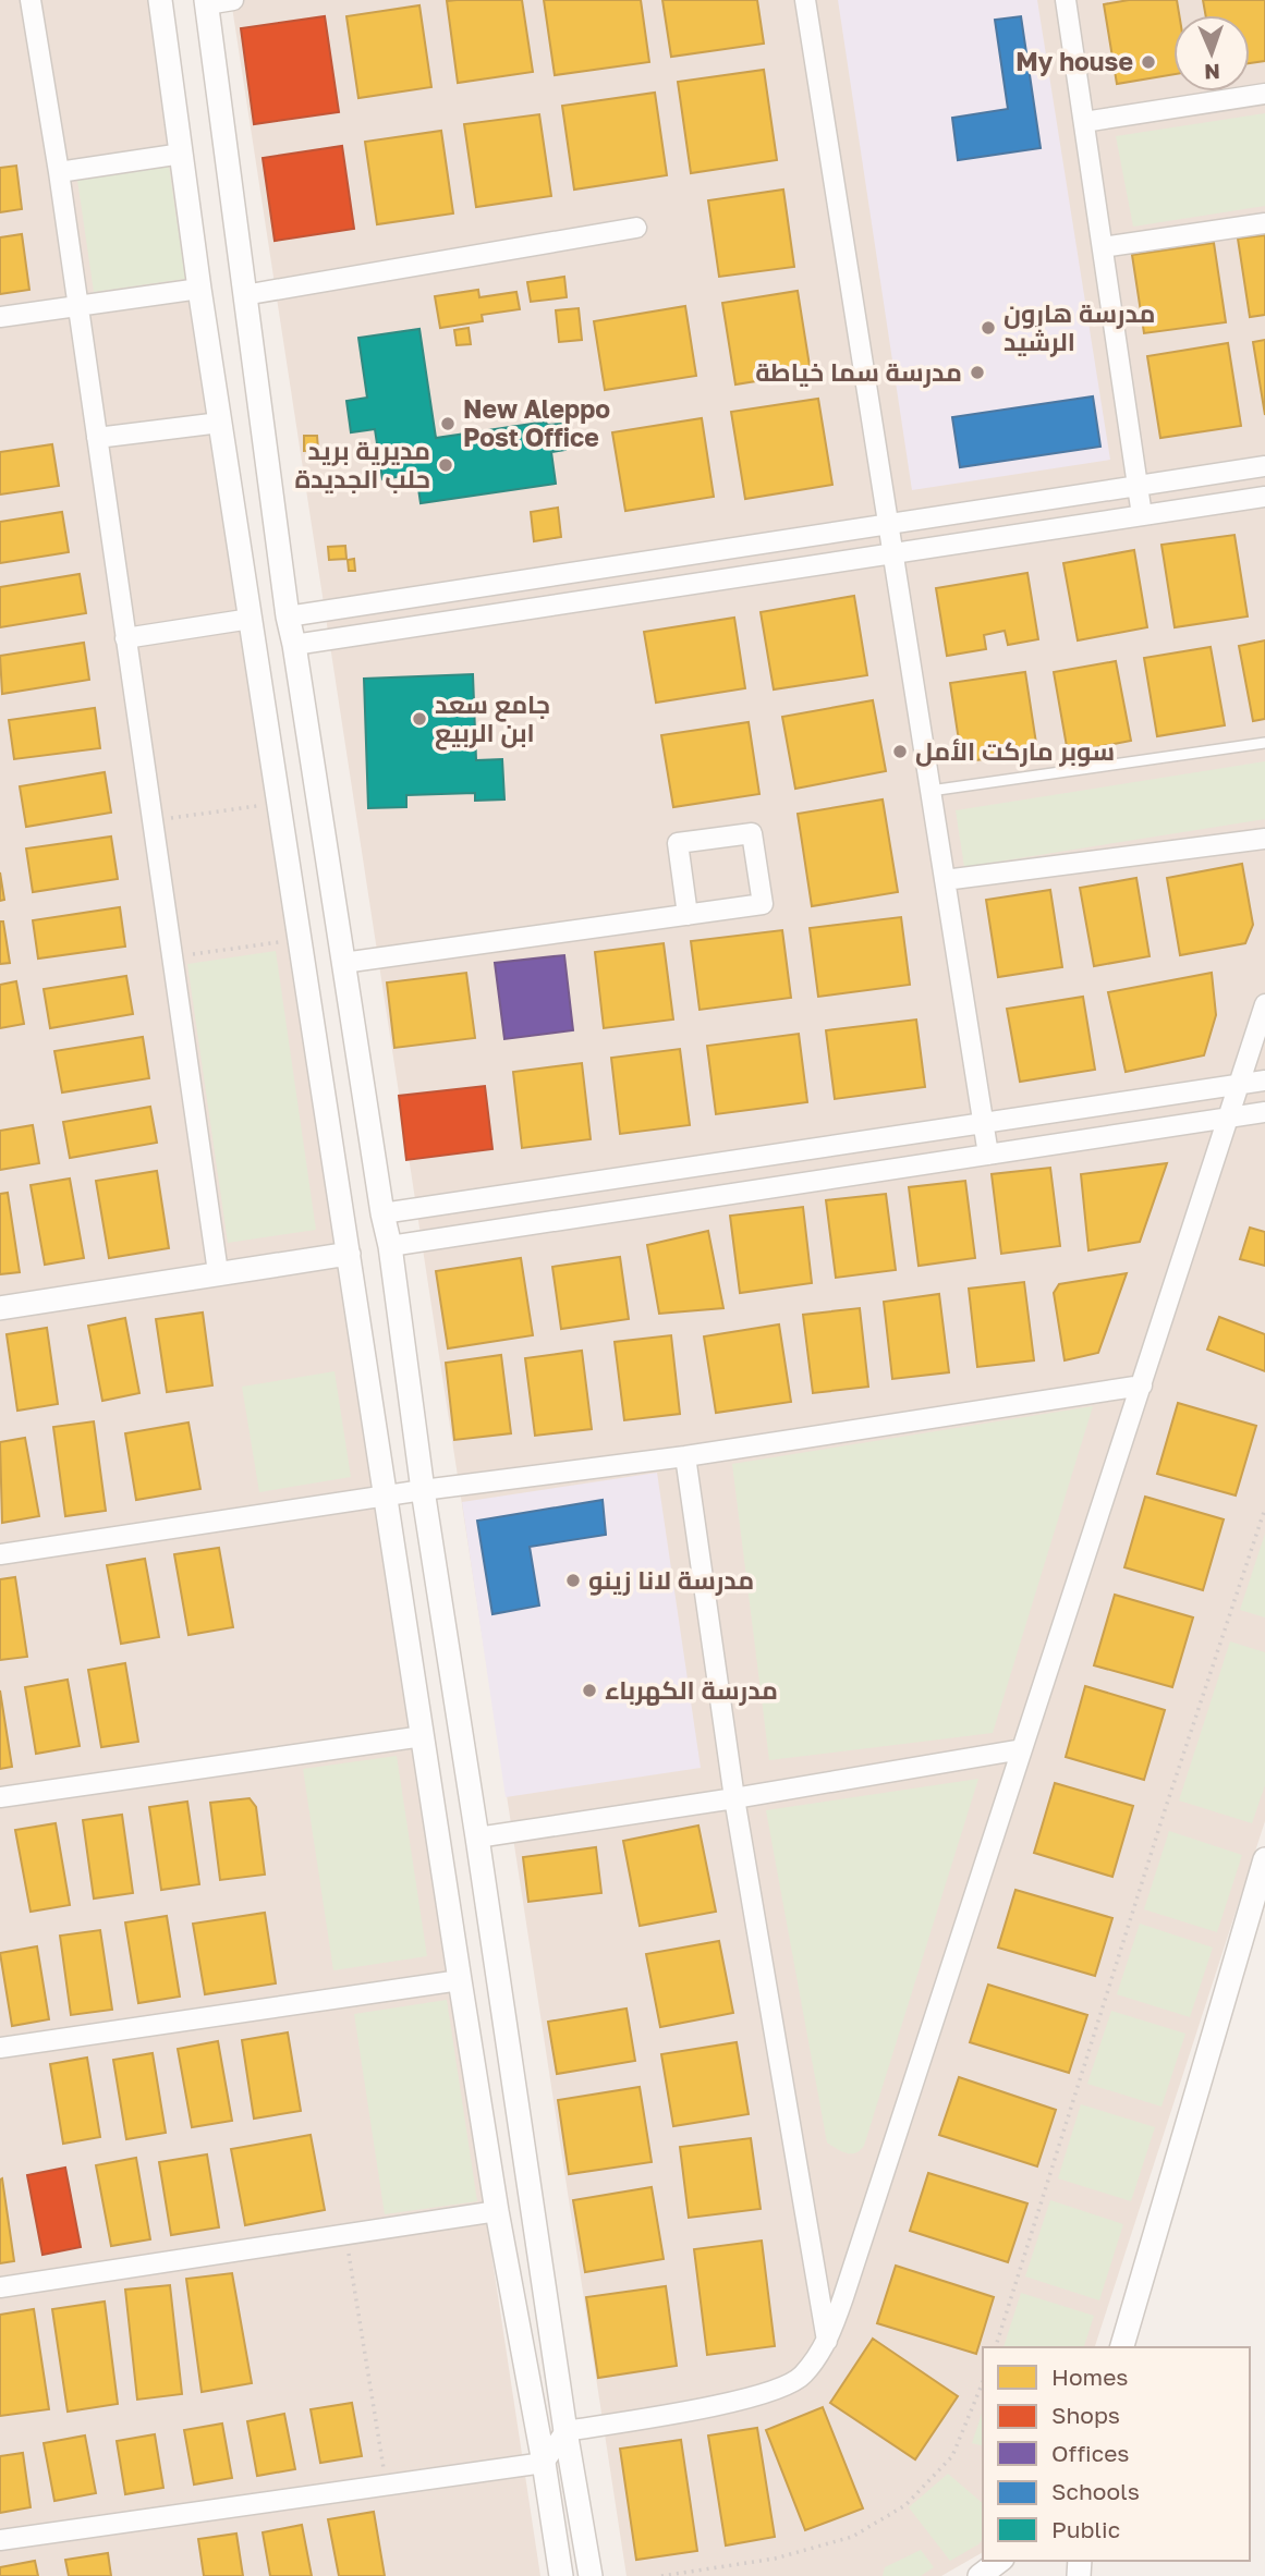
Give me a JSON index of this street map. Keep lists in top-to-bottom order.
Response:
{
  "places": [
    "My house",
    "مدرسة هارون الرشيد",
    "مدرسة سما خياطة",
    "New Aleppo Post Office",
    "مديرية بريد حلب الجديدة",
    "جامع سعد ابن الربيع",
    "سوبر ماركت الأمل",
    "مدرسة لانا زينو",
    "مدرسة الكهرباء"
  ],
  "legend": [
    "Homes",
    "Shops",
    "Offices",
    "Schools",
    "Public"
  ],
  "north": "bottom"
}
